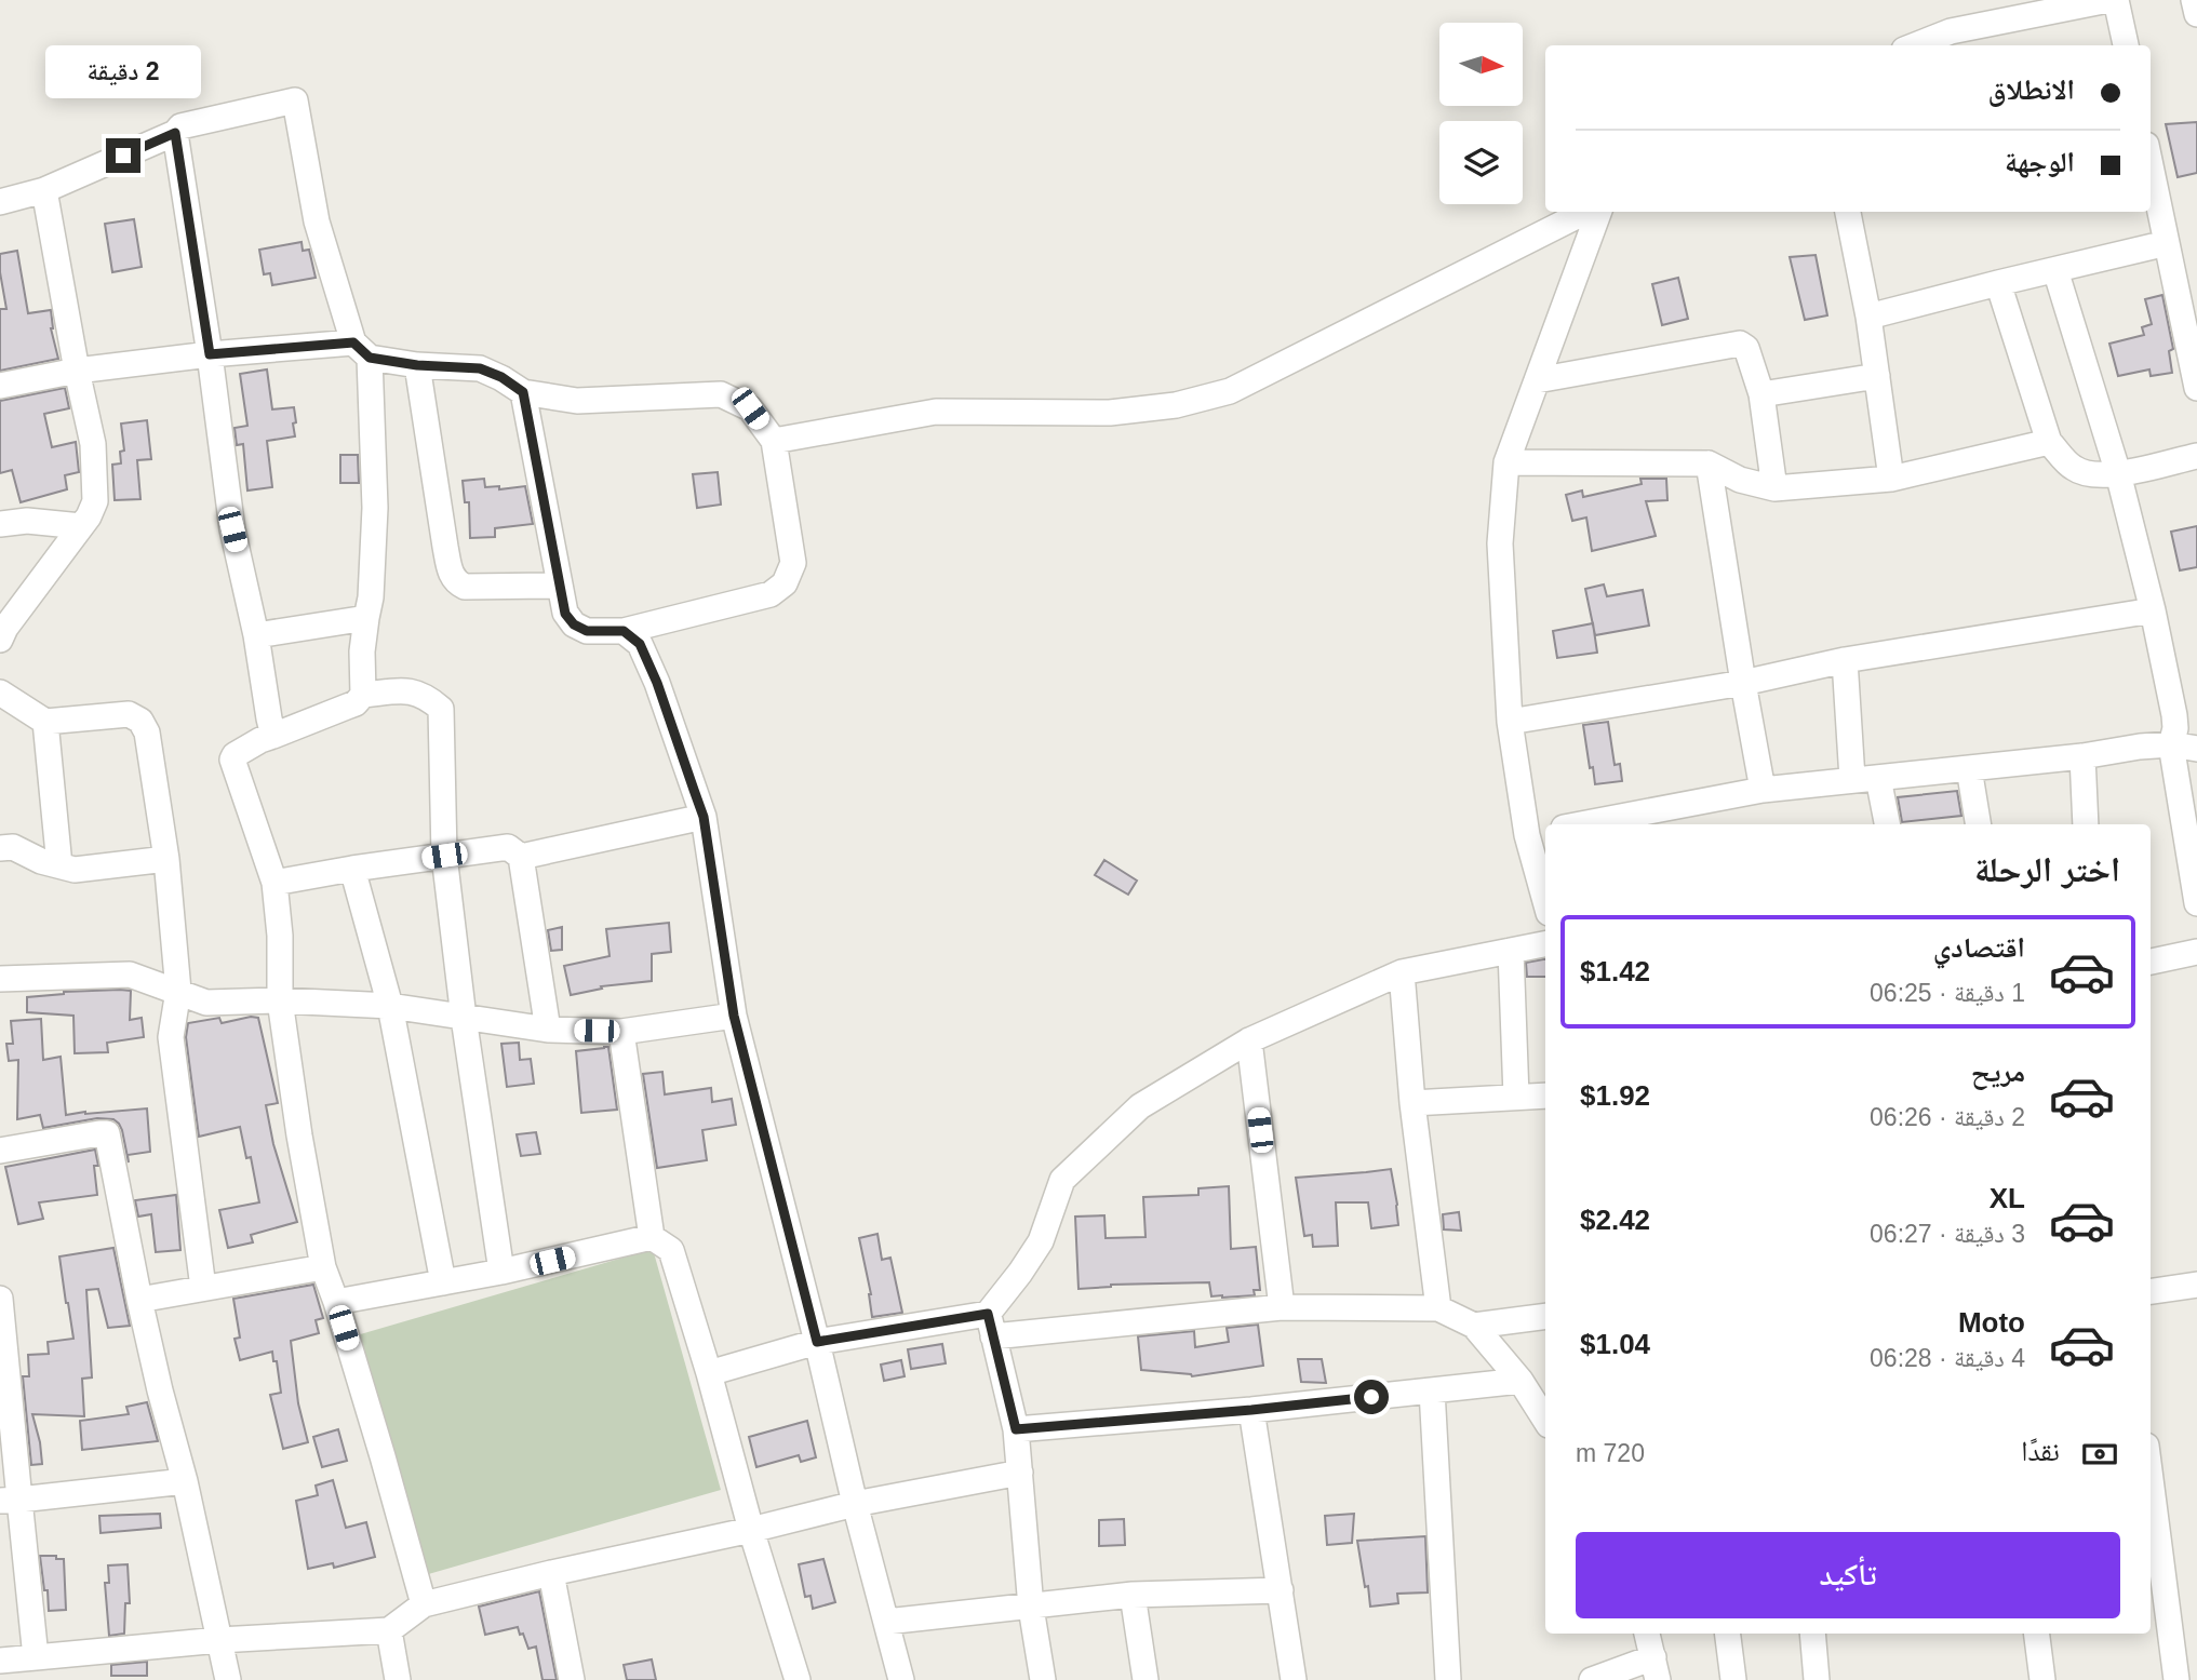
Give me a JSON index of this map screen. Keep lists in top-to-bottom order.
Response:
{
  "north": "right",
  "page": {
    "bubble": "2 دقيقة",
    "banner": ["الانطلاق", "الوجهة"],
    "heading": "اختر الرحلة",
    "list": [
      {
        "name": "اقتصادي",
        "note": "1 دقيقة · 06:25",
        "value": "$1.42"
      },
      {
        "name": "مريح",
        "note": "2 دقيقة · 06:26",
        "value": "$1.92"
      },
      {
        "name": "XL",
        "note": "3 دقيقة · 06:27",
        "value": "$2.42"
      },
      {
        "name": "Moto",
        "note": "4 دقيقة · 06:28",
        "value": "$1.04"
      }
    ],
    "pay": ["نقدًا", "720 m"],
    "buttons": "تأكيد"
  }
}
